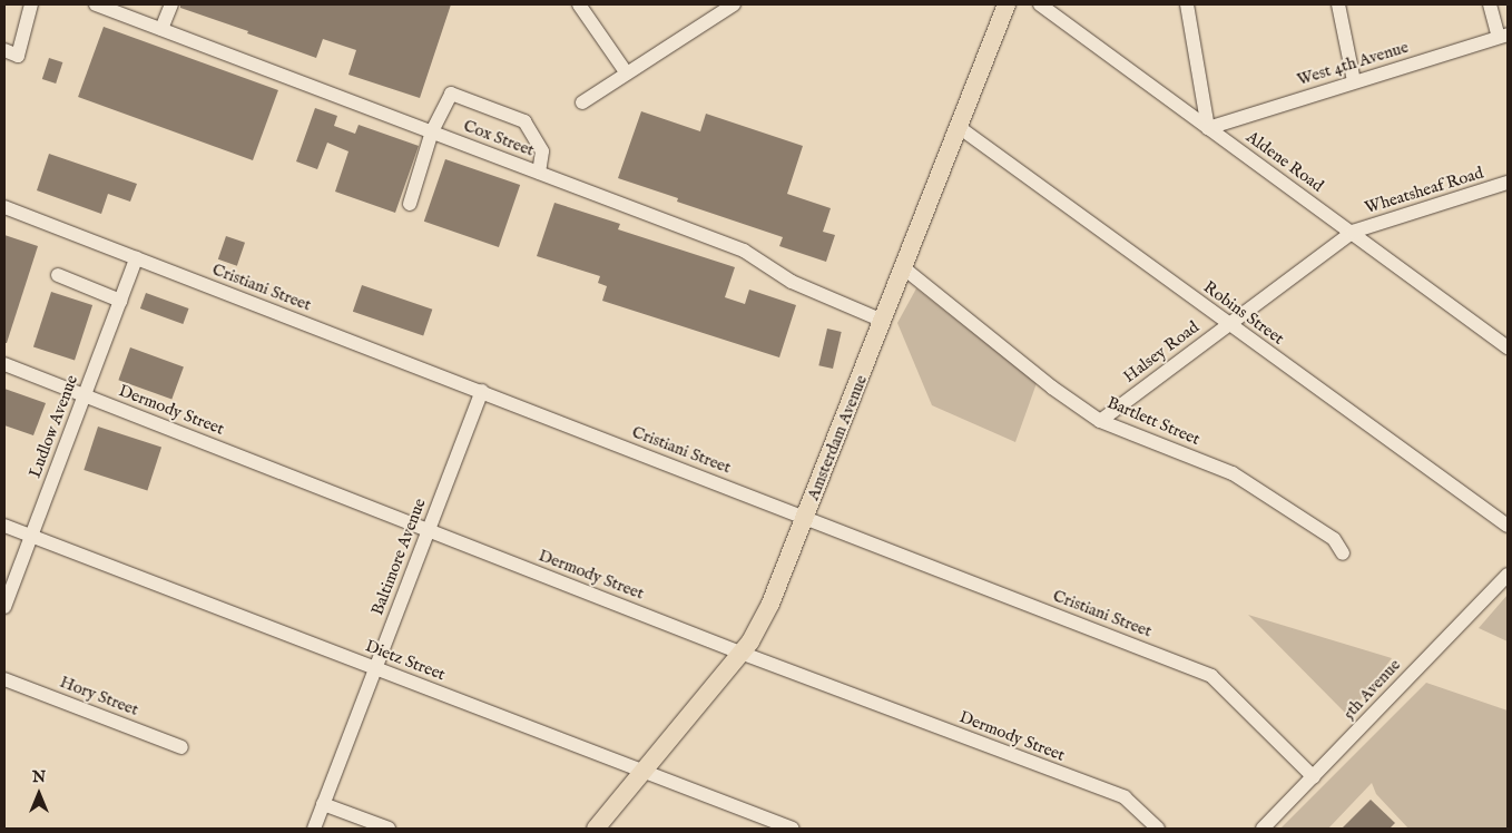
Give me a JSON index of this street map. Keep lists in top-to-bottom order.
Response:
{
  "streets": {
    "main road": ["Amsterdam Avenue"],
    "street": [
      "West 4th Avenue",
      "Cox Street",
      "Aldene Road",
      "Wheatsheaf Road",
      "Cristiani Street",
      "Robins Street",
      "Halsey Road",
      "Dermody Street",
      "Bartlett Street",
      "Ludlow Avenue",
      "Baltimore Avenue",
      "Dietz Street",
      "5th Avenue",
      "Hory Street"
    ]
  },
  "crossings": [
    ["West 4th Avenue", "Aldene Road"],
    ["Cox Street", "Amsterdam Avenue"],
    ["Aldene Road", "Wheatsheaf Road"],
    ["Aldene Road", "Halsey Road"],
    ["Wheatsheaf Road", "Halsey Road"],
    ["Cristiani Street", "Ludlow Avenue"],
    ["Cristiani Street", "Amsterdam Avenue"],
    ["Cristiani Street", "Baltimore Avenue"],
    ["Cristiani Street", "5th Avenue"],
    ["Robins Street", "Halsey Road"],
    ["Robins Street", "Amsterdam Avenue"],
    ["Halsey Road", "Bartlett Street"],
    ["Dermody Street", "Ludlow Avenue"],
    ["Dermody Street", "Amsterdam Avenue"],
    ["Dermody Street", "Baltimore Avenue"],
    ["Bartlett Street", "Amsterdam Avenue"],
    ["Ludlow Avenue", "Dietz Street"],
    ["Amsterdam Avenue", "Dietz Street"],
    ["Baltimore Avenue", "Dietz Street"]
  ],
  "north": "top"
}
